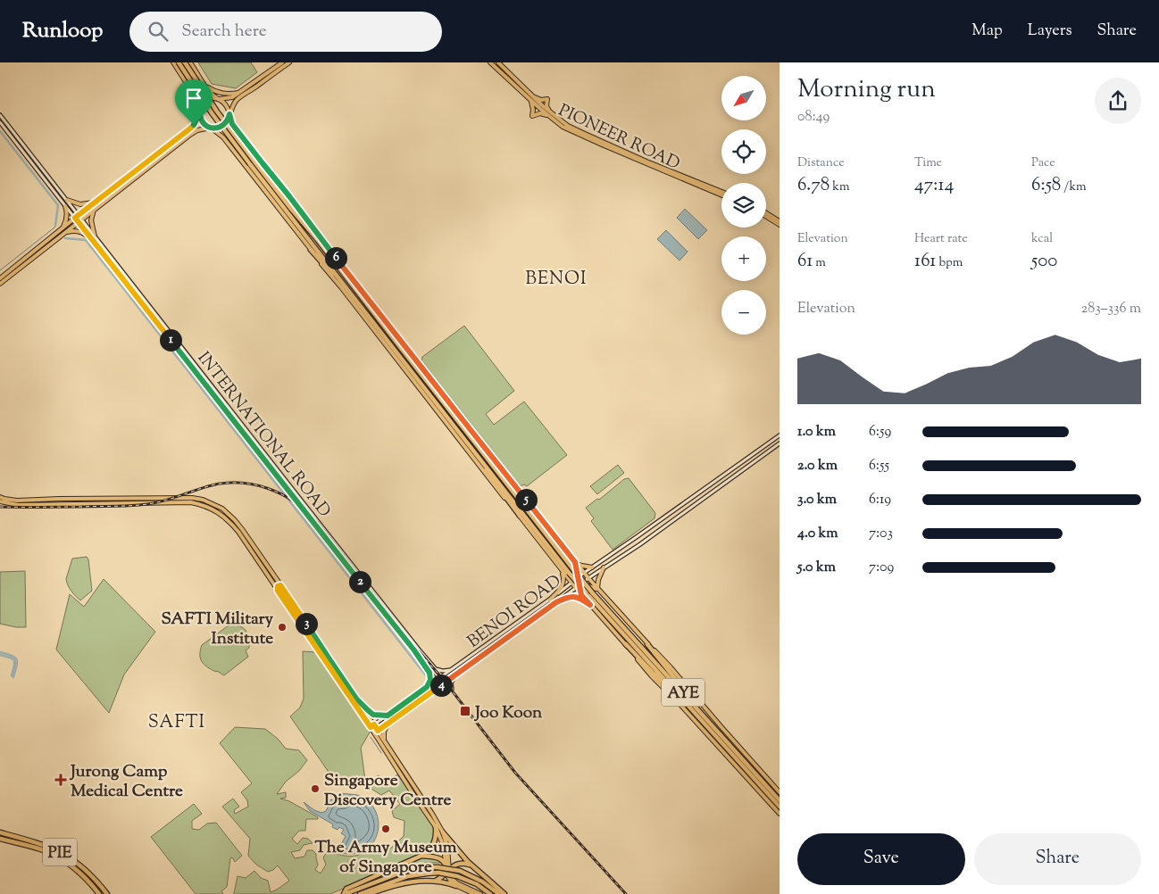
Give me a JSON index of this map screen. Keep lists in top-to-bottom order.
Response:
{
  "streets": {
    "highway": ["AYE", "PIE"],
    "main road": ["PIONEER ROAD", "INTERNATIONAL ROAD", "BENOI ROAD"]
  },
  "crossings": [
    ["INTERNATIONAL ROAD", "BENOI ROAD"]
  ],
  "districts": ["BENOI", "SAFTI"],
  "places": {
    "other": ["SAFTI Military Institute", "Singapore Discovery Centre", "The Army Museum of Singapore"],
    "transit": ["Joo Koon"],
    "health": ["Jurong Camp Medical Centre"]
  },
  "north": "bottom left",
  "page": {
    "header": "Runloop",
    "search": "Search here",
    "nav": ["Map", "Layers", "Share"],
    "heading": ["Morning run", "08:49"],
    "map_buttons": ["+", "−"],
    "stats": [
      ["Distance", "6.78 km"],
      ["Time", "47:14"],
      ["Pace", "6:58 /km"],
      ["Elevation", "61 m"],
      ["Heart rate", "161 bpm"],
      ["kcal", "500"]
    ],
    "pins": [
      "6",
      "1",
      "5",
      "2",
      "3",
      "4"
    ],
    "chart": ["Elevation", "283–336 m"],
    "list": [
      {
        "name": "1.0 km",
        "note": "6:59"
      },
      {
        "name": "2.0 km",
        "note": "6:55"
      },
      {
        "name": "3.0 km",
        "note": "6:19"
      },
      {
        "name": "4.0 km",
        "note": "7:03"
      },
      {
        "name": "5.0 km",
        "note": "7:09"
      }
    ],
    "buttons": ["Save", "Share"]
  }
}
